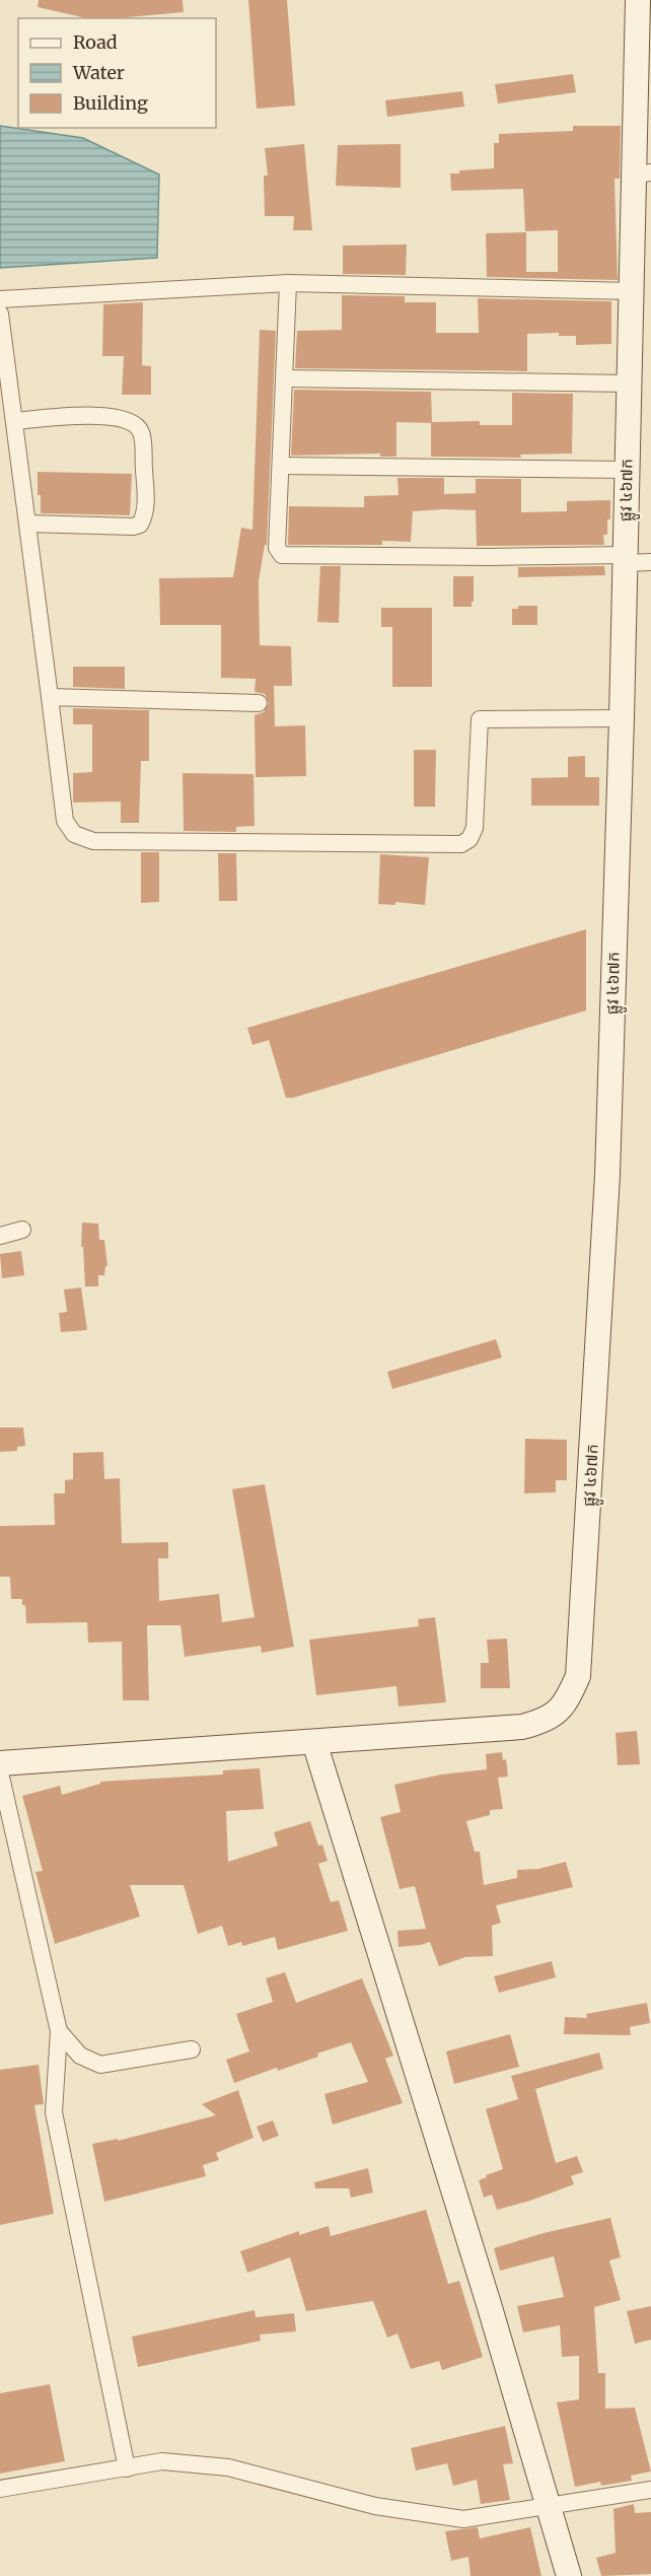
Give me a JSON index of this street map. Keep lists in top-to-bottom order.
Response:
{
  "streets": {
    "street": ["ផ្លូវ ៤៦៧ក"]
  },
  "legend": ["Road", "Water", "Building"]
}
